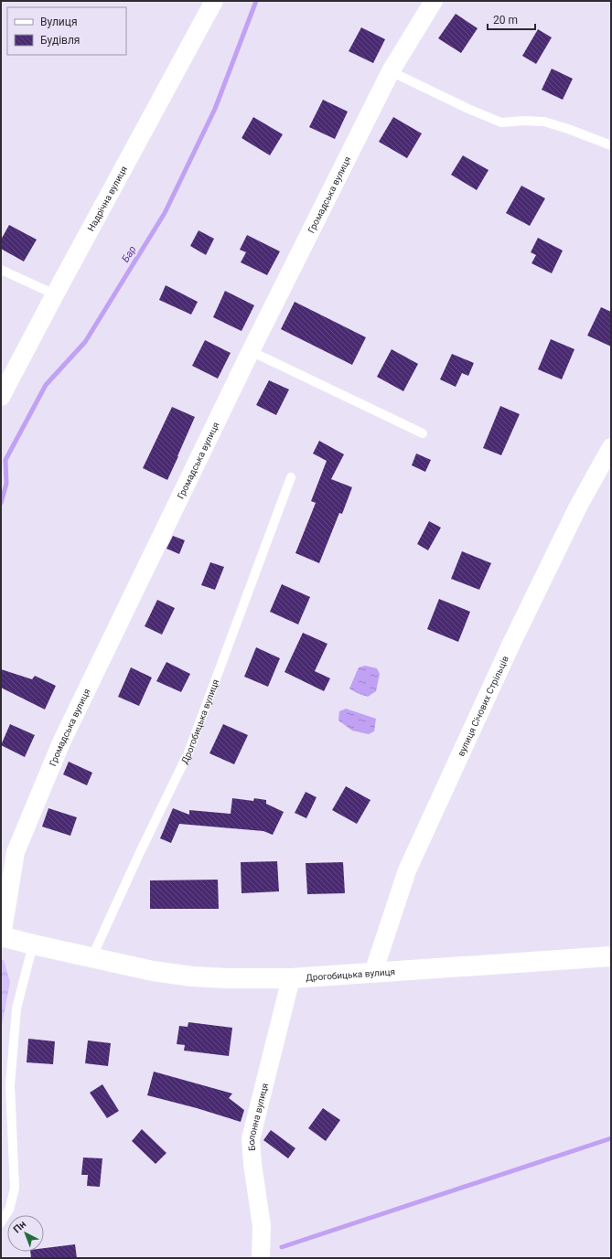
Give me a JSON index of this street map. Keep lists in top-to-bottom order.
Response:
{
  "streets": {
    "main road": ["Дрогобицька вулиця"],
    "street": [
      "Громадська вулиця",
      "Надрічна вулиця",
      "вулиця Січових Стрільців",
      "Болонна вулиця"
    ]
  },
  "crossings": [
    ["Громадська вулиця", "Дрогобицька вулиця"],
    ["вулиця Січових Стрільців", "Дрогобицька вулиця"],
    ["Дрогобицька вулиця", "Болонна вулиця"]
  ],
  "water": ["Бар"],
  "legend": ["Вулиця", "Будівля"],
  "scale_bar": "20 m",
  "north": "top left"
}
